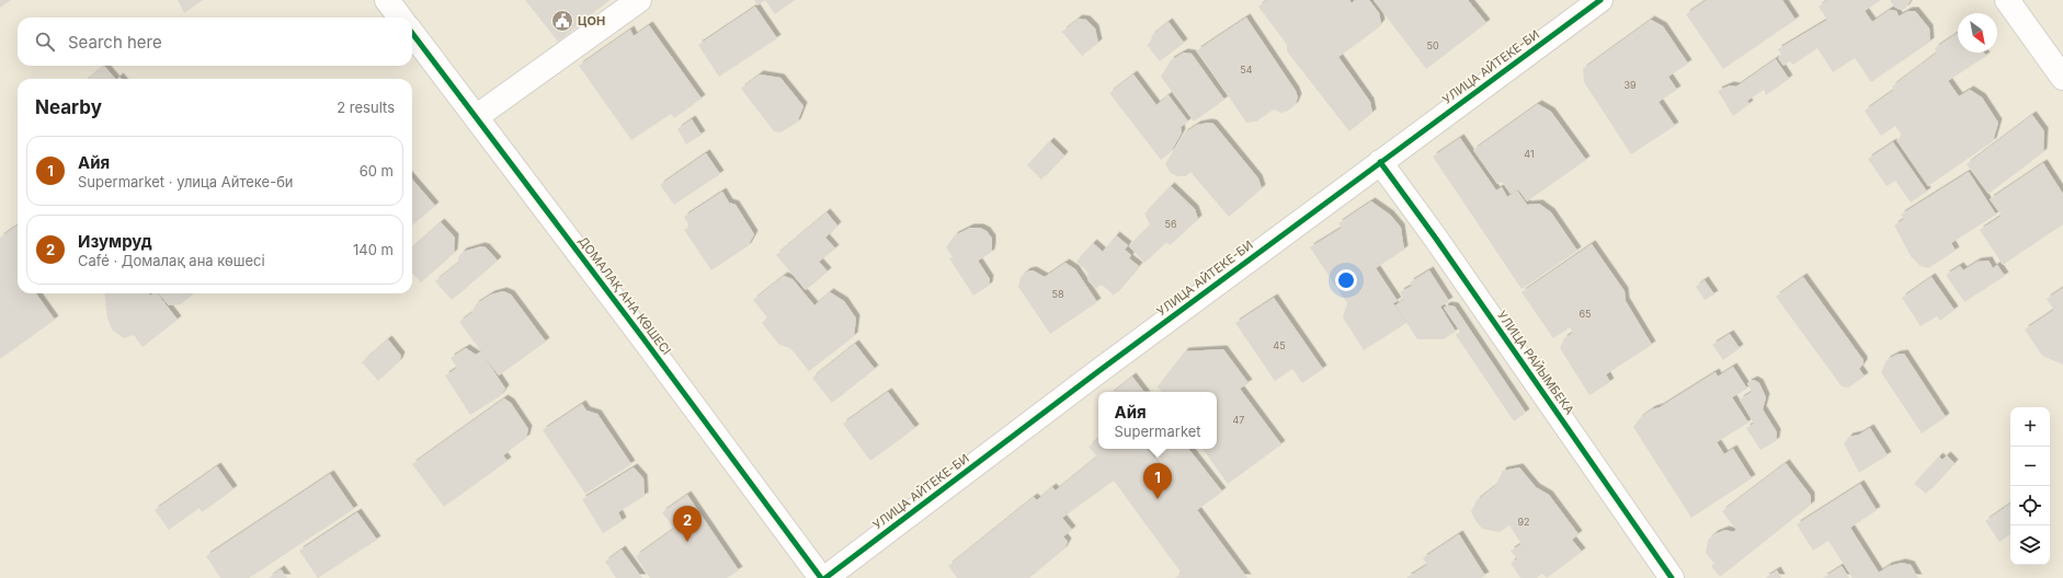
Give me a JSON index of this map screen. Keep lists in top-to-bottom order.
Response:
{
  "streets": {
    "street": ["УЛИЦА АЙТЕКЕ-БИ", "ДОМАЛАҚ АНА КӨШЕСІ", "УЛИЦА РАЙЫМБЕКА"]
  },
  "crossings": [
    ["УЛИЦА АЙТЕКЕ-БИ", "УЛИЦА РАЙЫМБЕКА"]
  ],
  "places": {
    "public building": ["ЦОН"]
  },
  "house_numbers": [
    "50",
    "54",
    "39",
    "41",
    "56",
    "58",
    "65",
    "45",
    "47",
    "92"
  ],
  "north": "bottom right",
  "page": {
    "search": "Search here",
    "heading": ["Nearby", "2 results"],
    "list": [
      {
        "mark": "1",
        "name": "Айя",
        "note": "Supermarket · улица Айтеке-би",
        "value": "60 m"
      },
      {
        "mark": "2",
        "name": "Изумруд",
        "note": "Café · Домалақ ана көшесі",
        "value": "140 m"
      }
    ],
    "popup": ["Айя", "Supermarket"],
    "map_buttons": ["+", "−"],
    "pins": ["1", "2"]
  }
}
